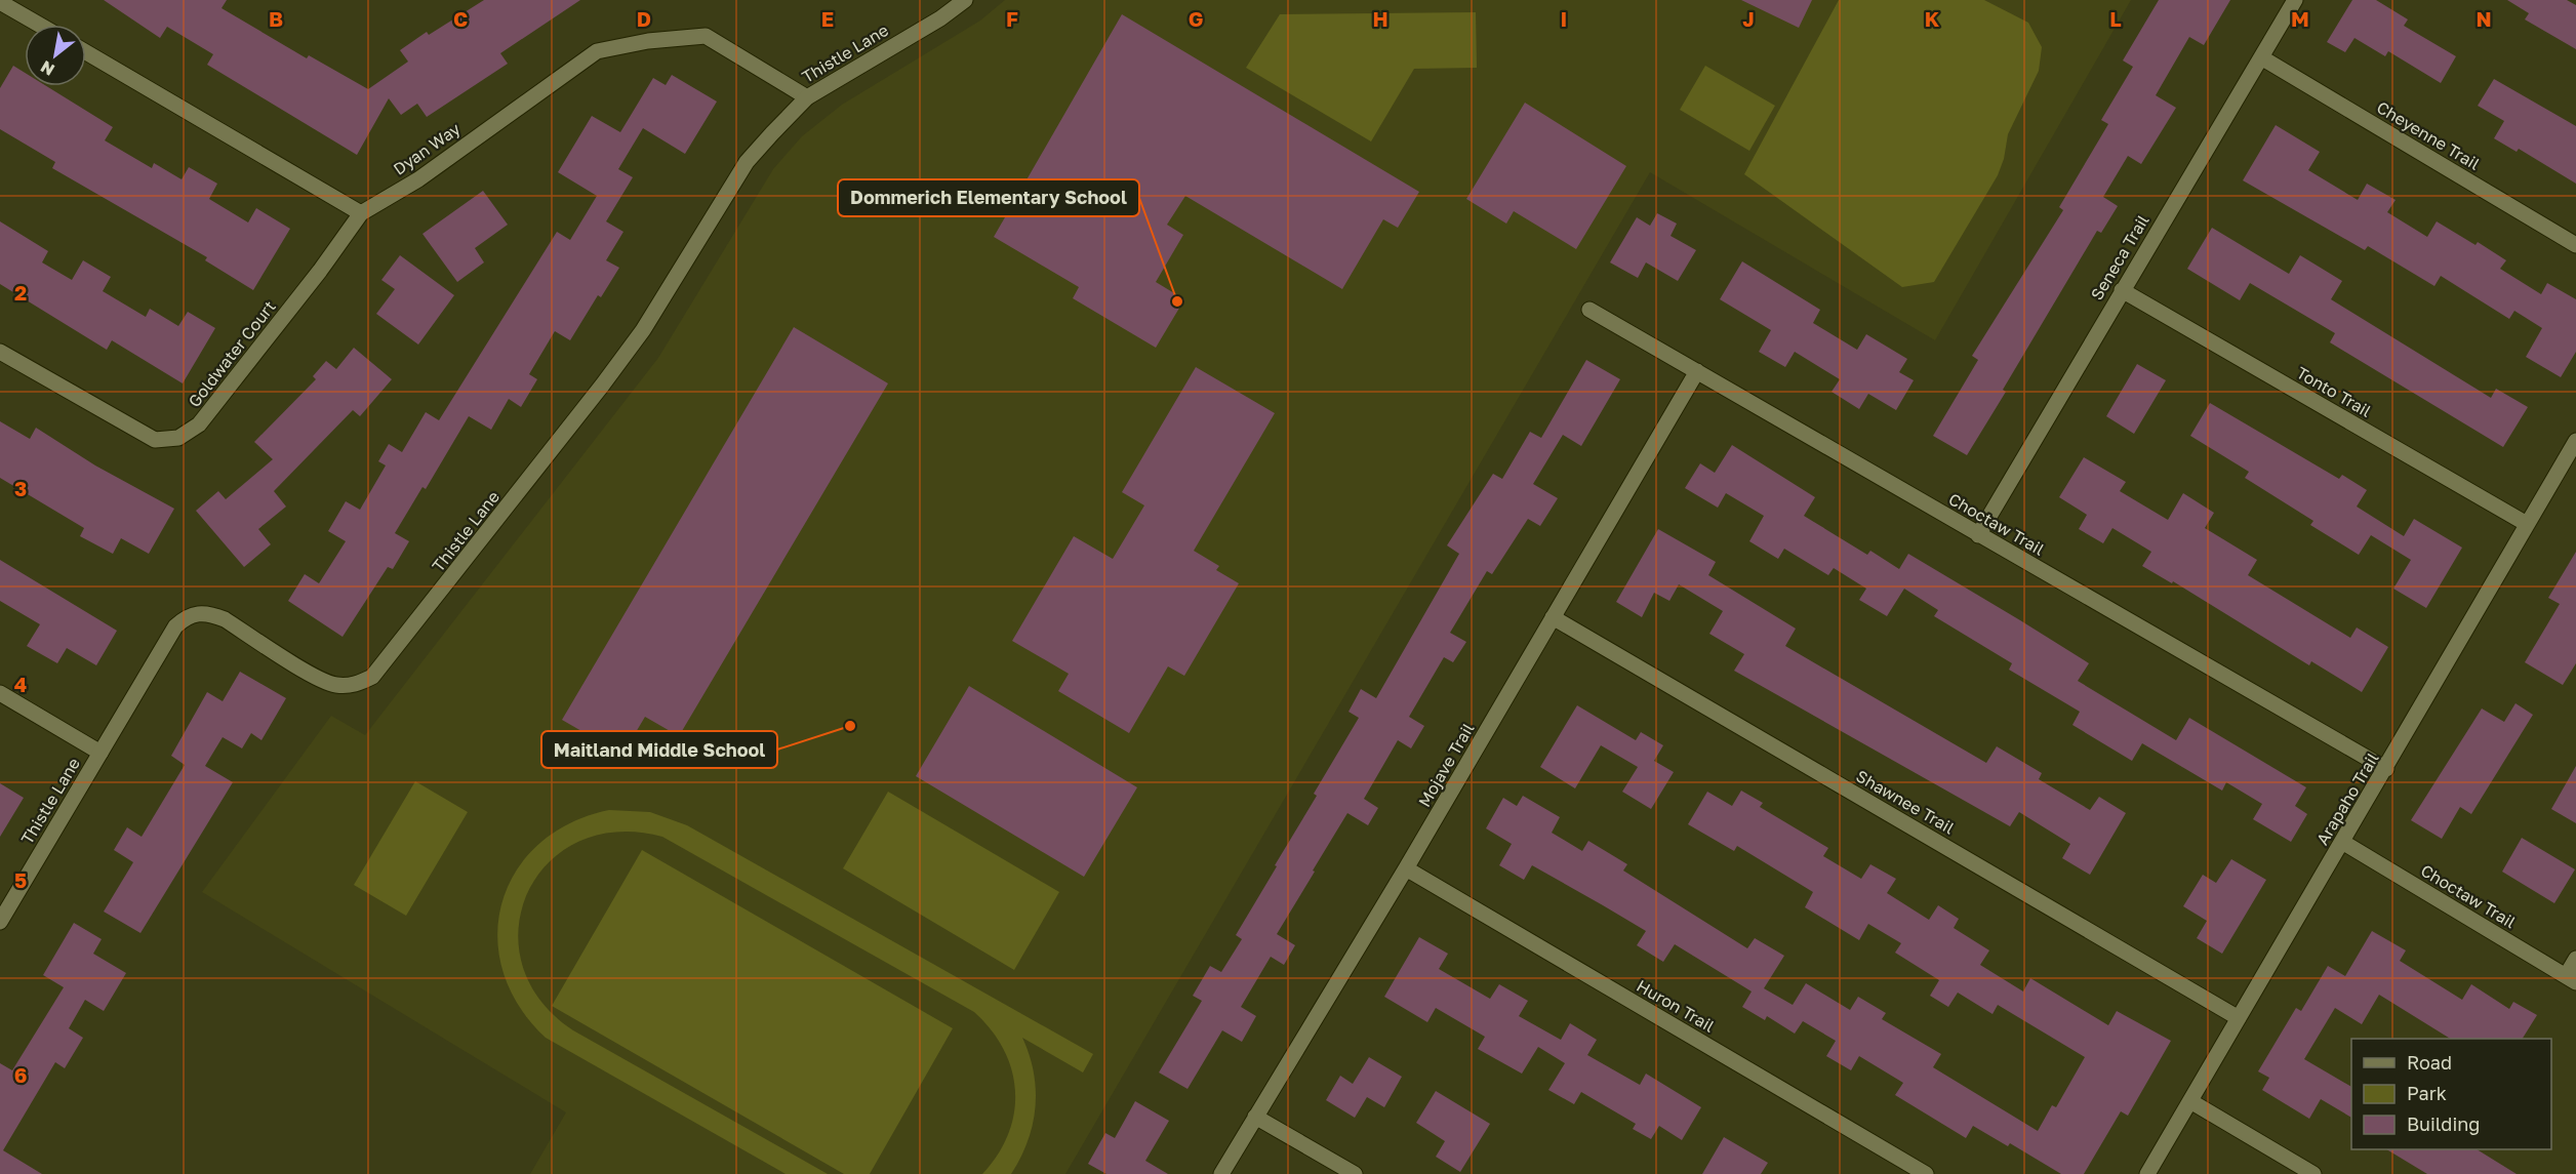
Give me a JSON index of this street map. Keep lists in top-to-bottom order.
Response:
{
  "streets": {
    "street": [
      "Thistle Lane",
      "Cheyenne Trail",
      "Dyan Way",
      "Seneca Trail",
      "Goldwater Court",
      "Tonto Trail",
      "Choctaw Trail",
      "Mojave Trail",
      "Arapaho Trail",
      "Shawnee Trail",
      "Huron Trail"
    ]
  },
  "crossings": [
    ["Thistle Lane", "Dyan Way"],
    ["Cheyenne Trail", "Seneca Trail"],
    ["Dyan Way", "Goldwater Court"],
    ["Seneca Trail", "Tonto Trail"],
    ["Seneca Trail", "Choctaw Trail"],
    ["Tonto Trail", "Arapaho Trail"],
    ["Choctaw Trail", "Mojave Trail"],
    ["Choctaw Trail", "Arapaho Trail"],
    ["Mojave Trail", "Shawnee Trail"],
    ["Mojave Trail", "Huron Trail"],
    ["Arapaho Trail", "Shawnee Trail"]
  ],
  "places": ["Dommerich Elementary School", "Maitland Middle School"],
  "legend": ["Road", "Park", "Building"],
  "north": "bottom left",
  "grid": {
    "columns": [
      "B",
      "C",
      "D",
      "E",
      "F",
      "G",
      "H",
      "I",
      "J",
      "K",
      "L",
      "M",
      "N"
    ],
    "rows": [
      "2",
      "3",
      "4",
      "5",
      "6"
    ]
  }
}
